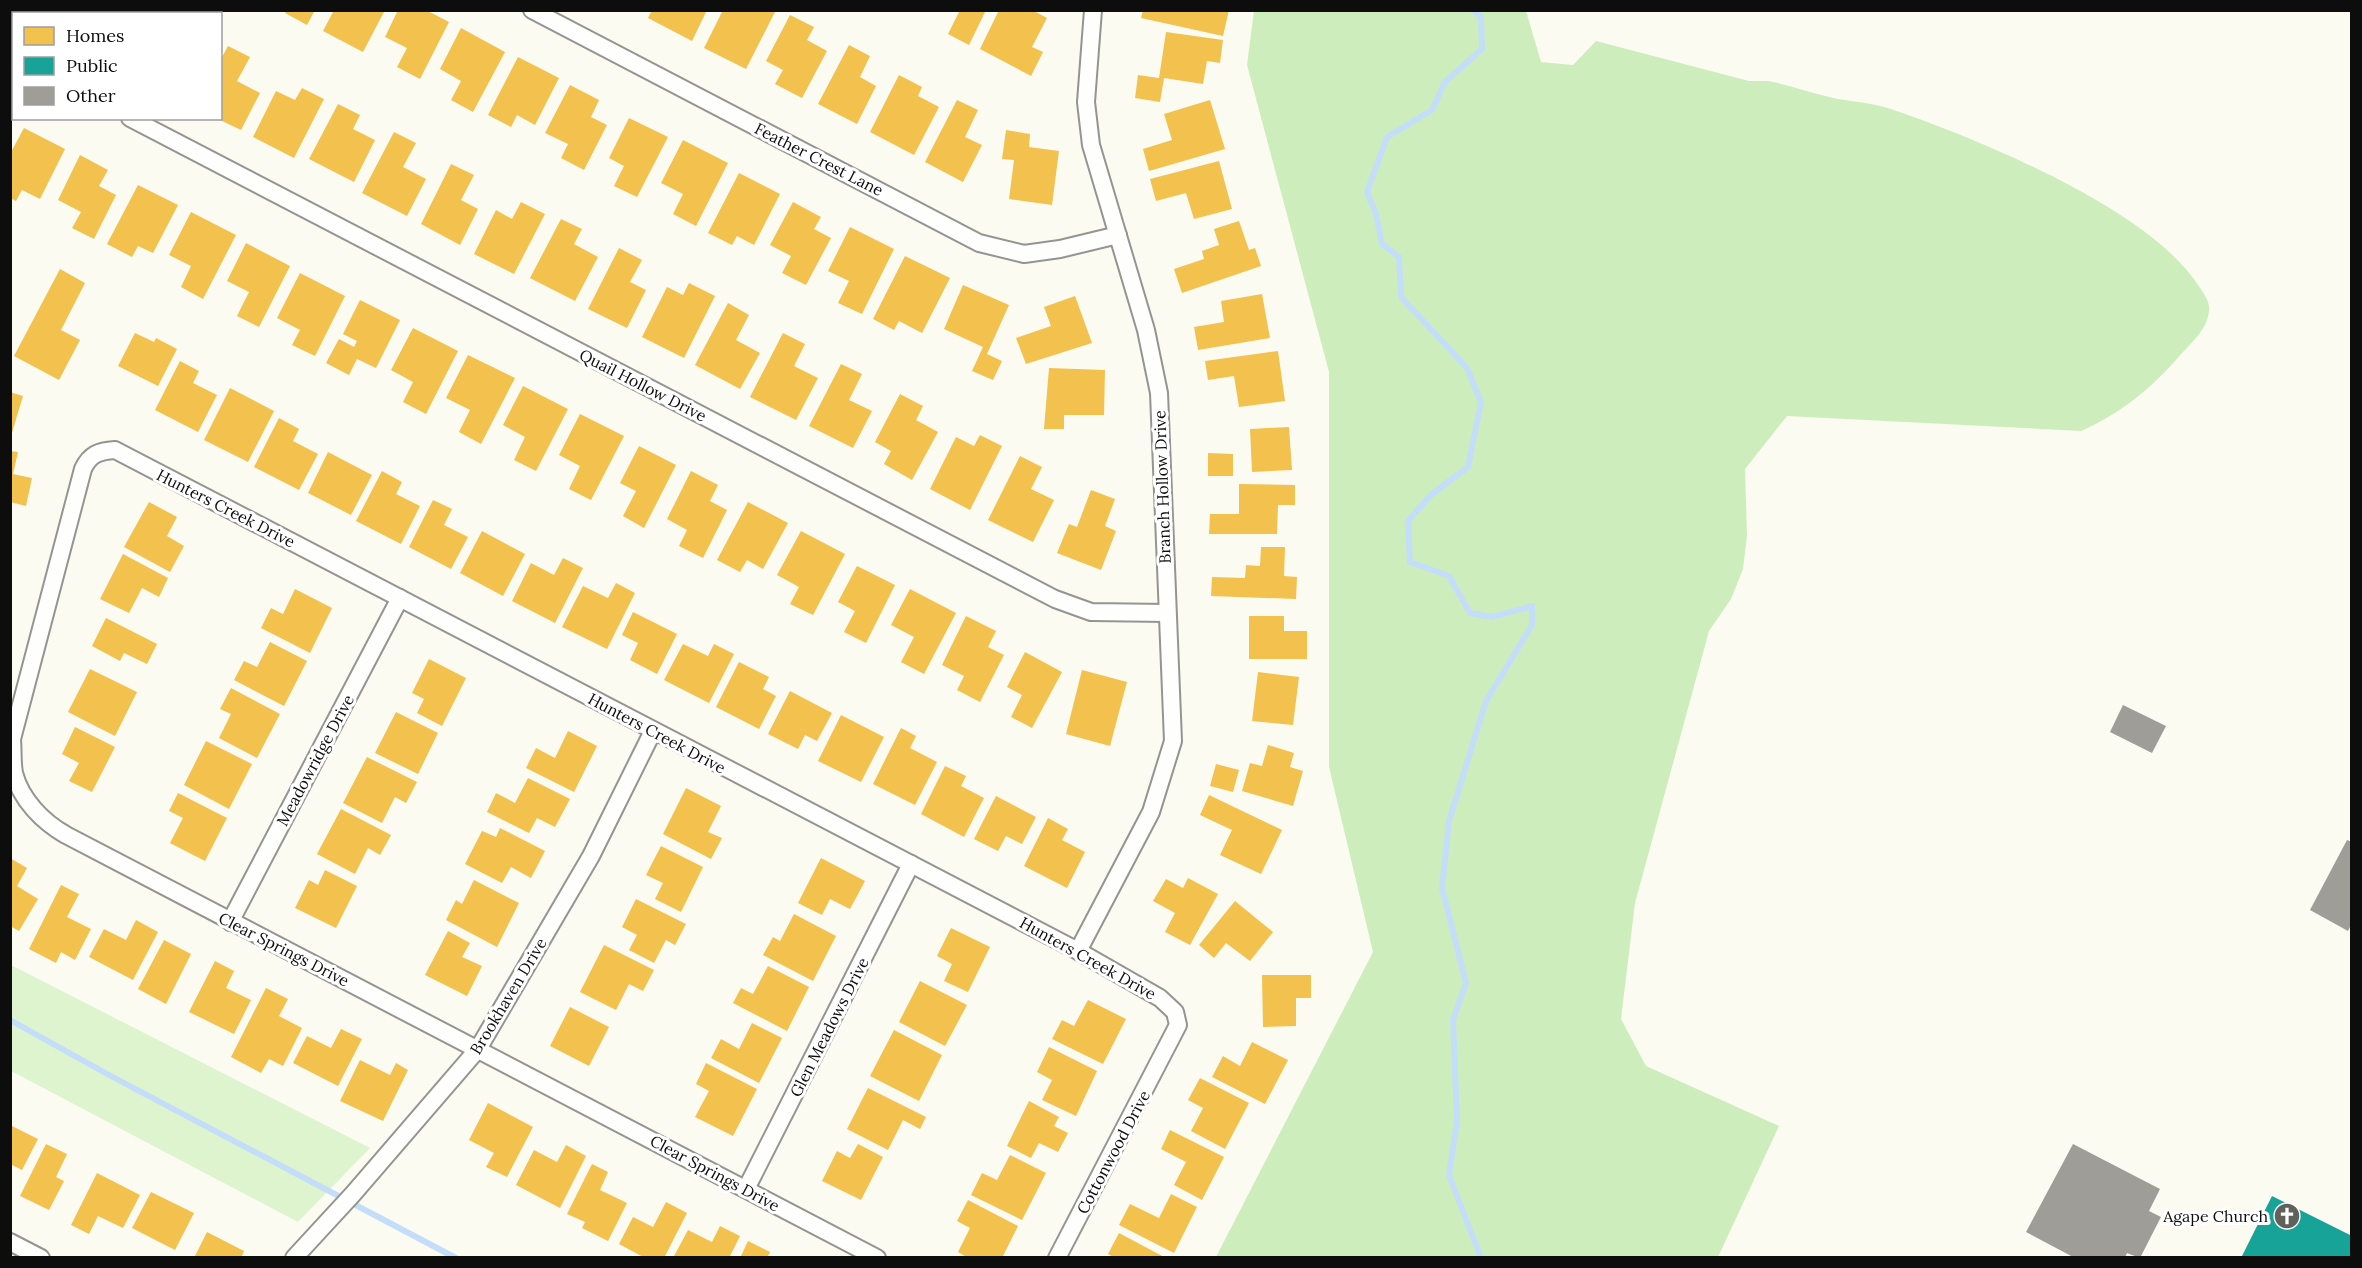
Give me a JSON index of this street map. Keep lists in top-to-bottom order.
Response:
{
  "streets": {
    "street": [
      "Feather Crest Lane",
      "Quail Hollow Drive",
      "Branch Hollow Drive",
      "Hunters Creek Drive",
      "Meadowridge Drive",
      "Clear Springs Drive",
      "Brookhaven Drive",
      "Glen Meadows Drive",
      "Cottonwood Drive"
    ]
  },
  "crossings": [
    ["Feather Crest Lane", "Branch Hollow Drive"],
    ["Quail Hollow Drive", "Branch Hollow Drive"],
    ["Branch Hollow Drive", "Hunters Creek Drive"],
    ["Hunters Creek Drive", "Meadowridge Drive"],
    ["Hunters Creek Drive", "Clear Springs Drive"],
    ["Hunters Creek Drive", "Brookhaven Drive"],
    ["Hunters Creek Drive", "Glen Meadows Drive"],
    ["Hunters Creek Drive", "Cottonwood Drive"],
    ["Meadowridge Drive", "Clear Springs Drive"],
    ["Clear Springs Drive", "Brookhaven Drive"],
    ["Clear Springs Drive", "Glen Meadows Drive"]
  ],
  "places": {
    "church": ["Agape Church"]
  },
  "legend": ["Homes", "Public", "Other"]
}
